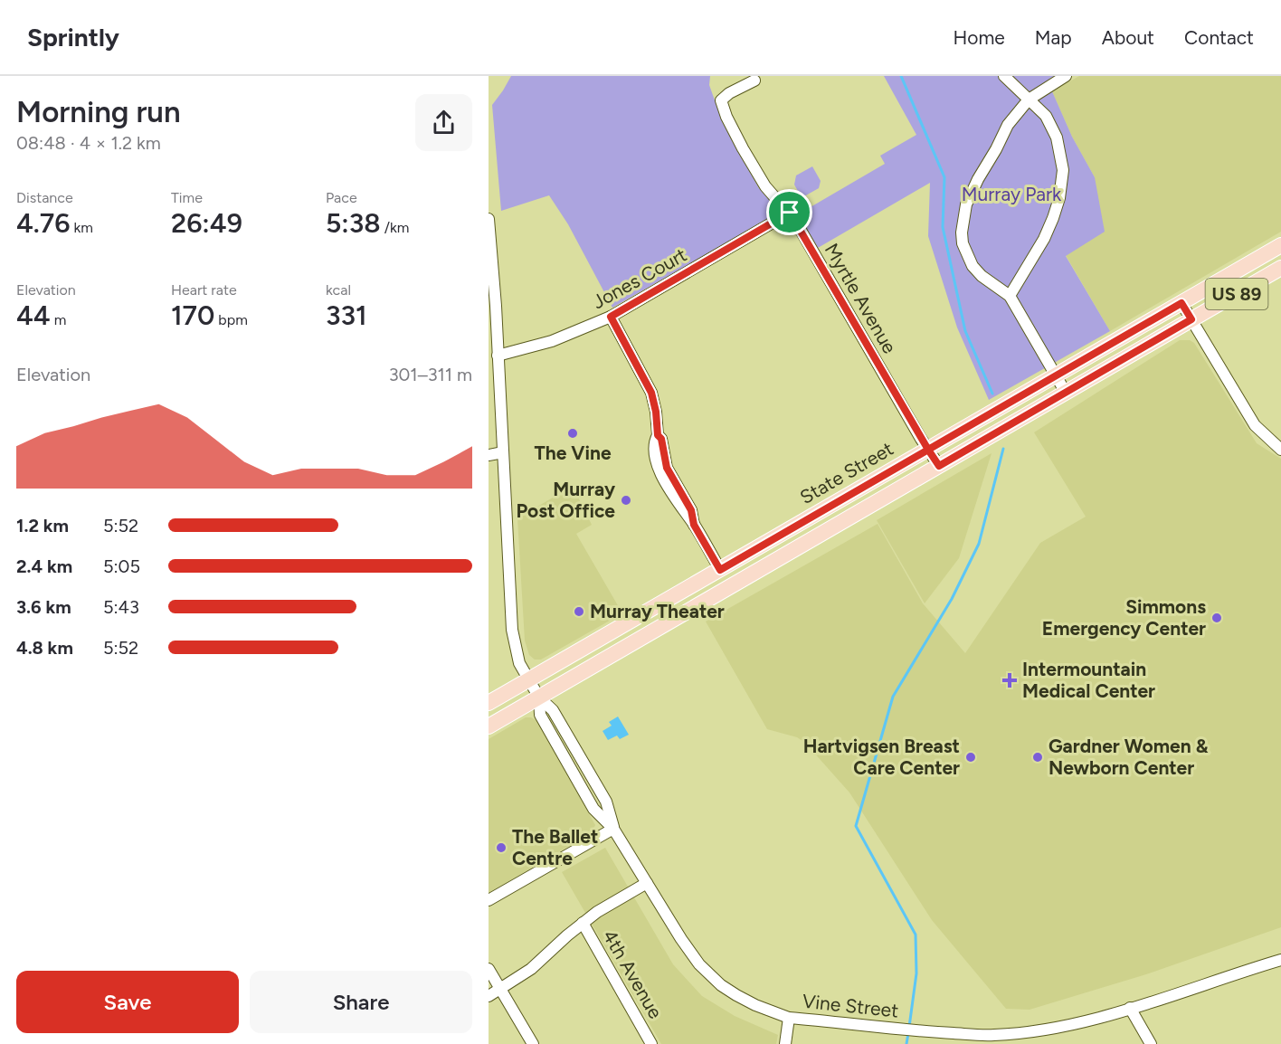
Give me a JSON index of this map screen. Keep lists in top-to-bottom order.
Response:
{
  "streets": {
    "main road": ["US 89", "State Street"],
    "street": [
      "Jones Court",
      "Myrtle Avenue",
      "4th Avenue",
      "Vine Street"
    ]
  },
  "crossings": [
    ["Jones Court", "Myrtle Avenue"],
    ["Jones Court", "Vine Street"],
    ["Myrtle Avenue", "State Street"],
    ["State Street", "Vine Street"]
  ],
  "parks": ["Murray Park"],
  "places": {
    "other": [
      "The Vine",
      "Murray Post Office",
      "Murray Theater",
      "Simmons Emergency Center",
      "Hartvigsen Breast Care Center",
      "Gardner Women & Newborn Center",
      "The Ballet Centre"
    ],
    "health": ["Intermountain Medical Center"]
  },
  "page": {
    "header": "Sprintly",
    "nav": [
      "Home",
      "Map",
      "About",
      "Contact"
    ],
    "heading": ["Morning run", "08:48 · 4 × 1.2 km"],
    "stats": [
      ["Distance", "4.76 km"],
      ["Time", "26:49"],
      ["Pace", "5:38 /km"],
      ["Elevation", "44 m"],
      ["Heart rate", "170 bpm"],
      ["kcal", "331"]
    ],
    "chart": ["Elevation", "301–311 m"],
    "list": [
      {
        "name": "1.2 km",
        "note": "5:52"
      },
      {
        "name": "2.4 km",
        "note": "5:05"
      },
      {
        "name": "3.6 km",
        "note": "5:43"
      },
      {
        "name": "4.8 km",
        "note": "5:52"
      }
    ],
    "buttons": ["Save", "Share"]
  }
}
